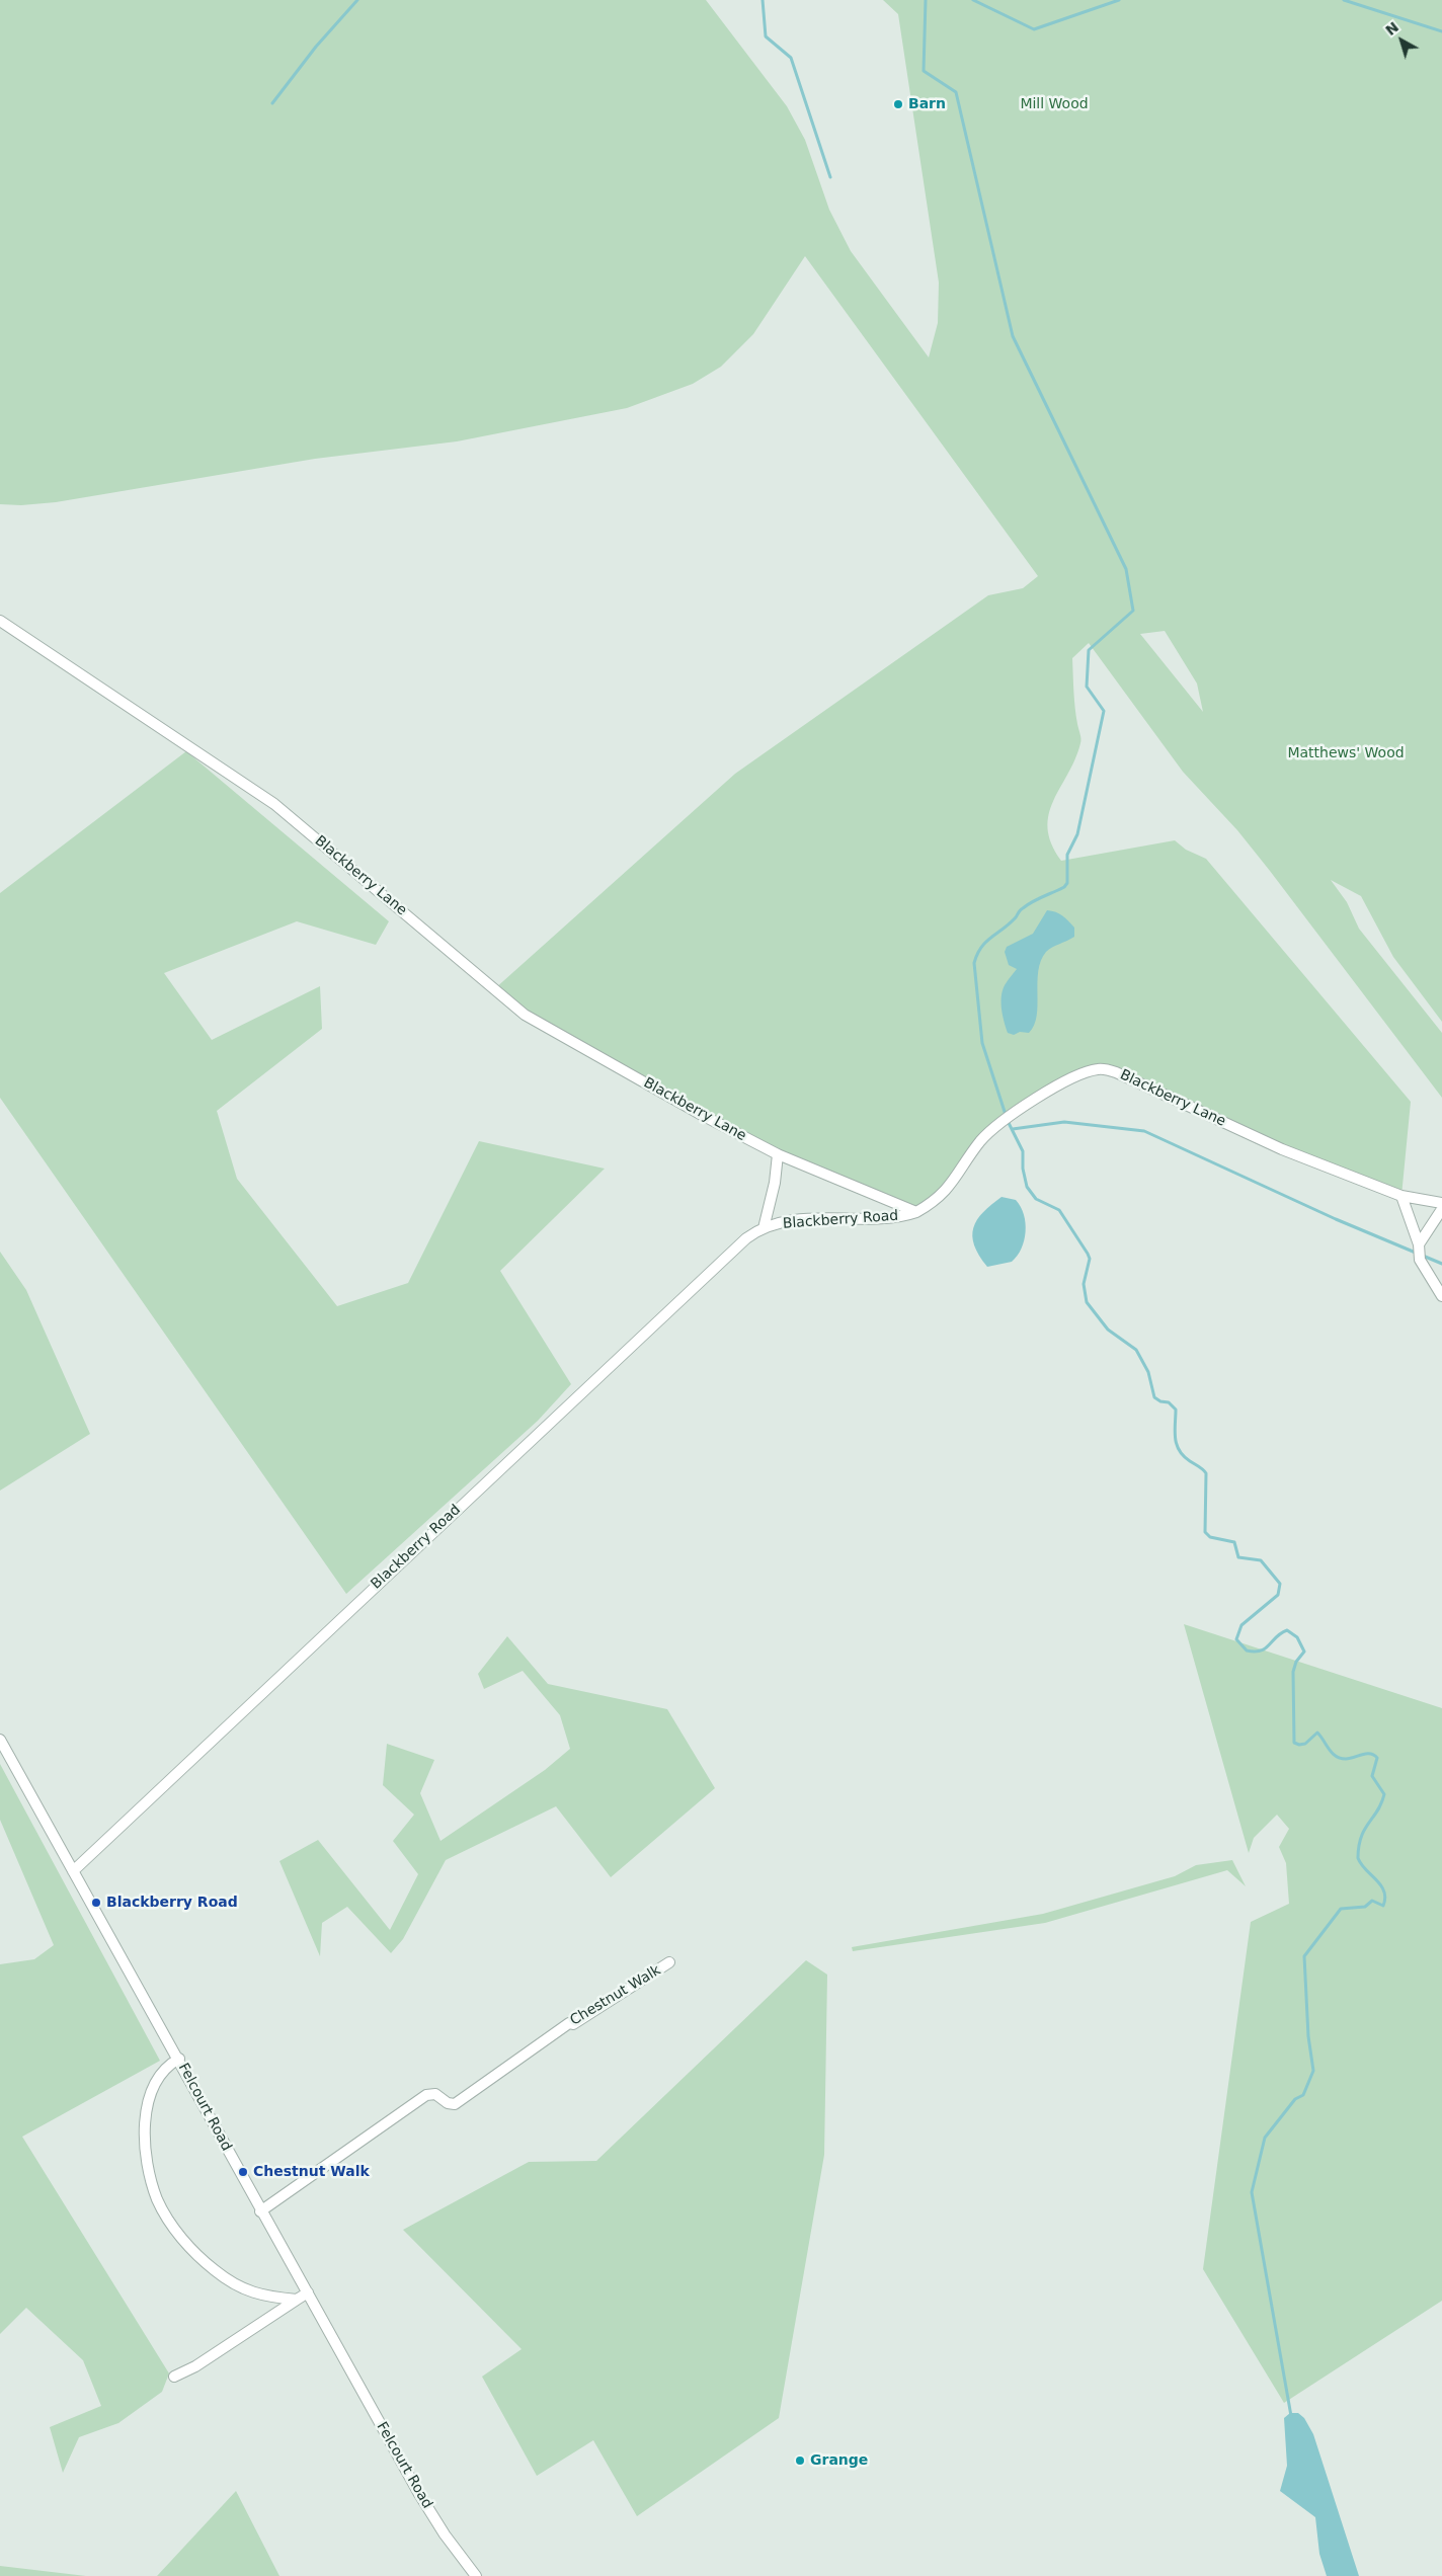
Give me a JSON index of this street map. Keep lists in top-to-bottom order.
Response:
{
  "streets": {
    "street": [
      "Blackberry Lane",
      "Blackberry Road",
      "Chestnut Walk",
      "Felcourt Road"
    ]
  },
  "crossings": [
    ["Blackberry Lane", "Blackberry Road"],
    ["Blackberry Road", "Felcourt Road"],
    ["Chestnut Walk", "Felcourt Road"]
  ],
  "parks": ["Mill Wood", "Matthews' Wood"],
  "places": [
    "Barn",
    "Blackberry Road",
    "Chestnut Walk",
    "Grange"
  ],
  "north": "top left"
}
